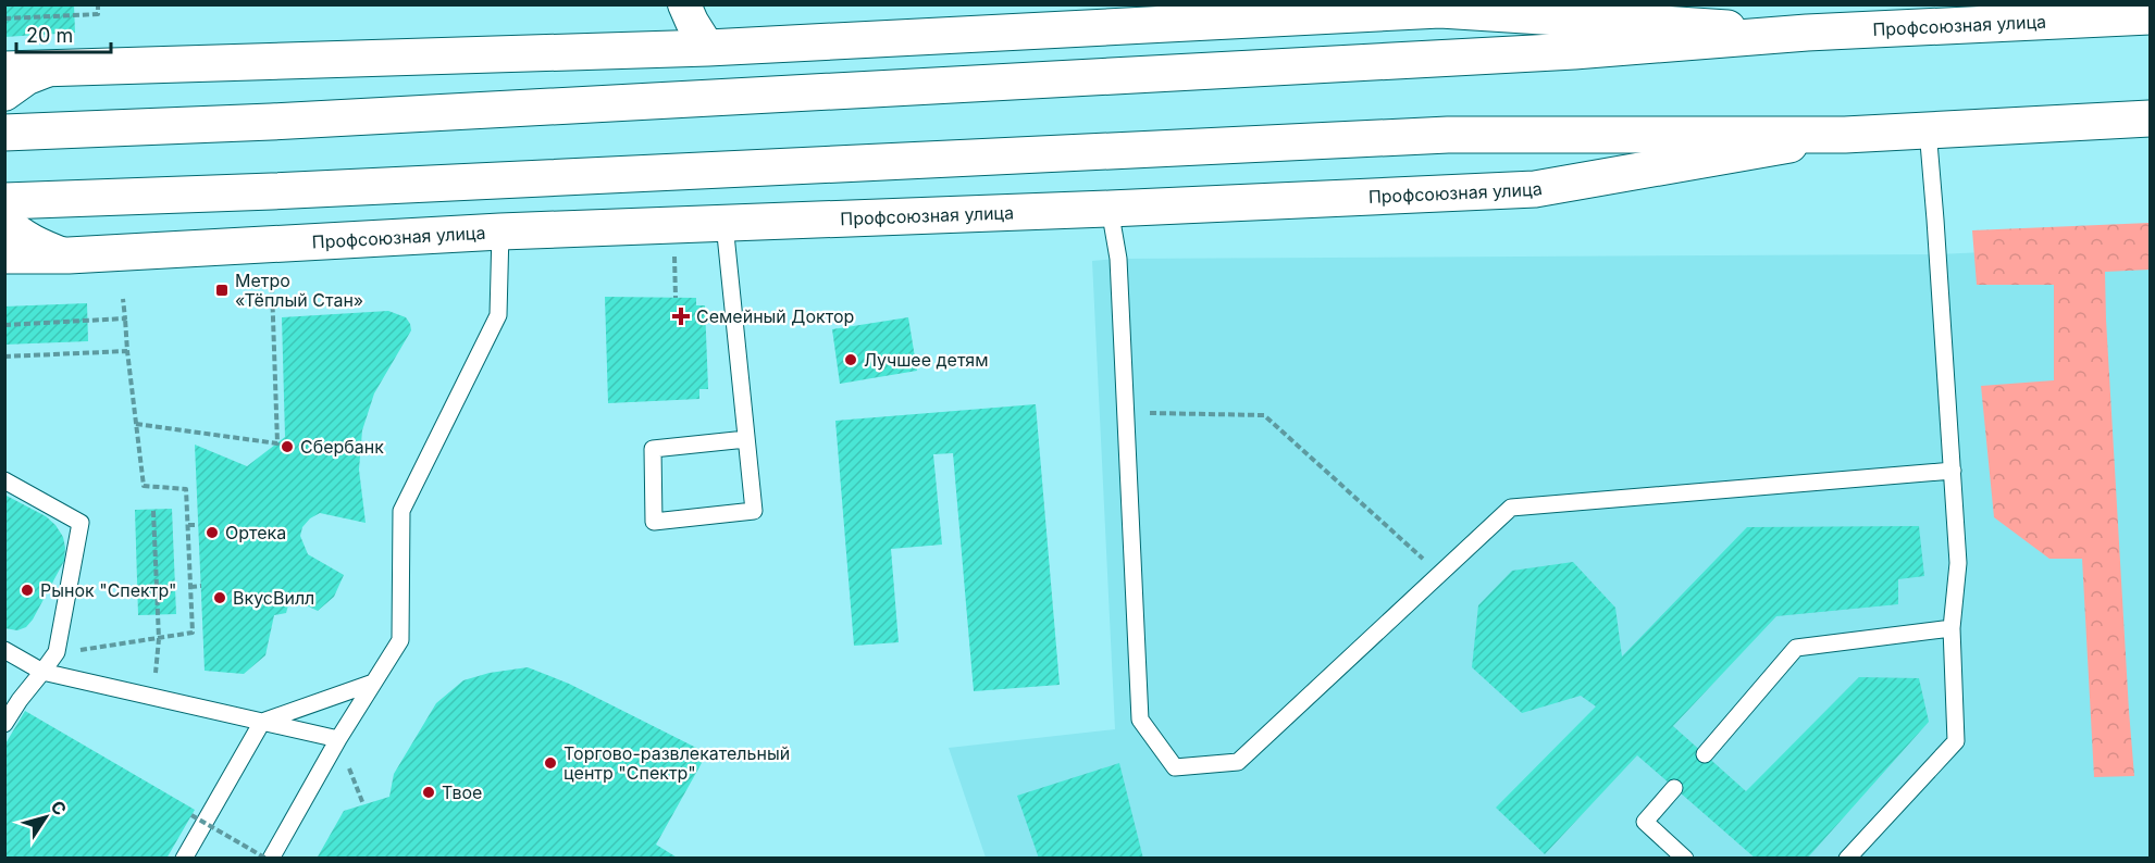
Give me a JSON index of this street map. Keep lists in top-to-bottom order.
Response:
{
  "streets": {
    "main road": ["Профсоюзная улица"]
  },
  "places": {
    "transit": ["Метро «Тёплый Стан»"],
    "health": ["Семейный Доктор"],
    "other": [
      "Лучшее детям",
      "Сбербанк",
      "Ортека",
      "Рынок \"Спектр\"",
      "ВкусВилл",
      "Торгово-развлекательный центр \"Спектр\"",
      "Твое"
    ]
  },
  "scale_bar": "20 m",
  "north": "top right"
}
